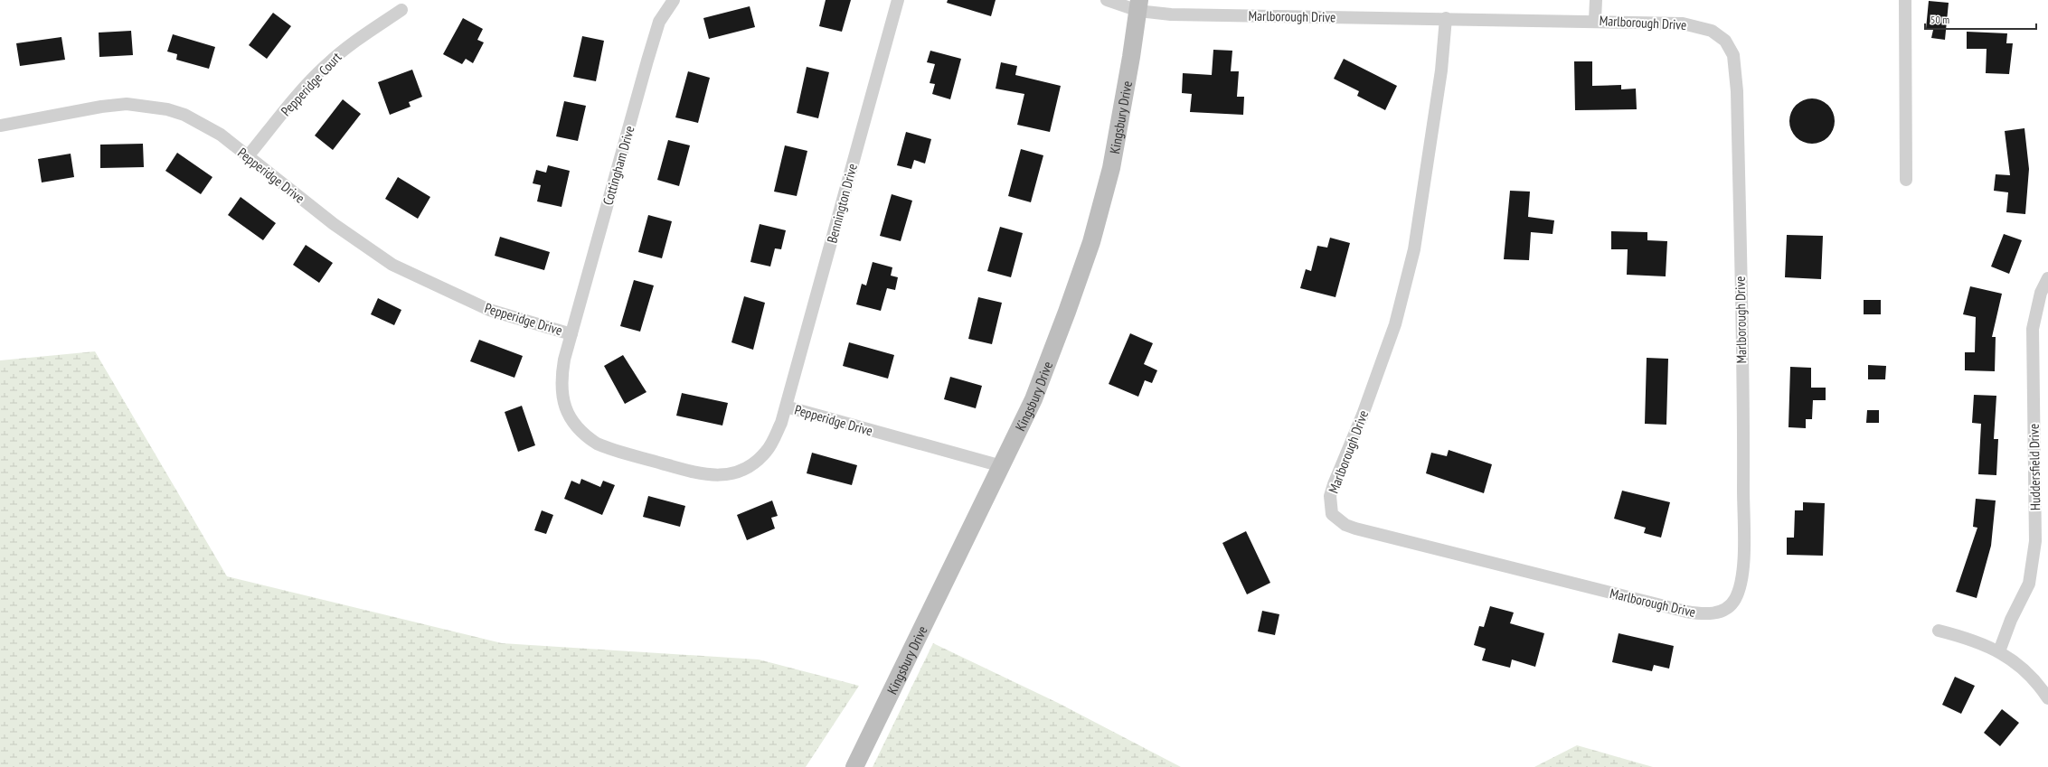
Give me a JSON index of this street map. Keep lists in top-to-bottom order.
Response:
{
  "streets": {
    "street": [
      "Marlborough Drive",
      "Pepperidge Court",
      "Kingsbury Drive",
      "Cottingham Drive",
      "Pepperidge Drive",
      "Bennington Drive",
      "Huddersfield Drive"
    ]
  },
  "crossings": [
    ["Marlborough Drive", "Kingsbury Drive"],
    ["Pepperidge Court", "Pepperidge Drive"],
    ["Kingsbury Drive", "Pepperidge Drive"],
    ["Cottingham Drive", "Pepperidge Drive"],
    ["Pepperidge Drive", "Bennington Drive"]
  ],
  "scale_bar": "50 m"
}
